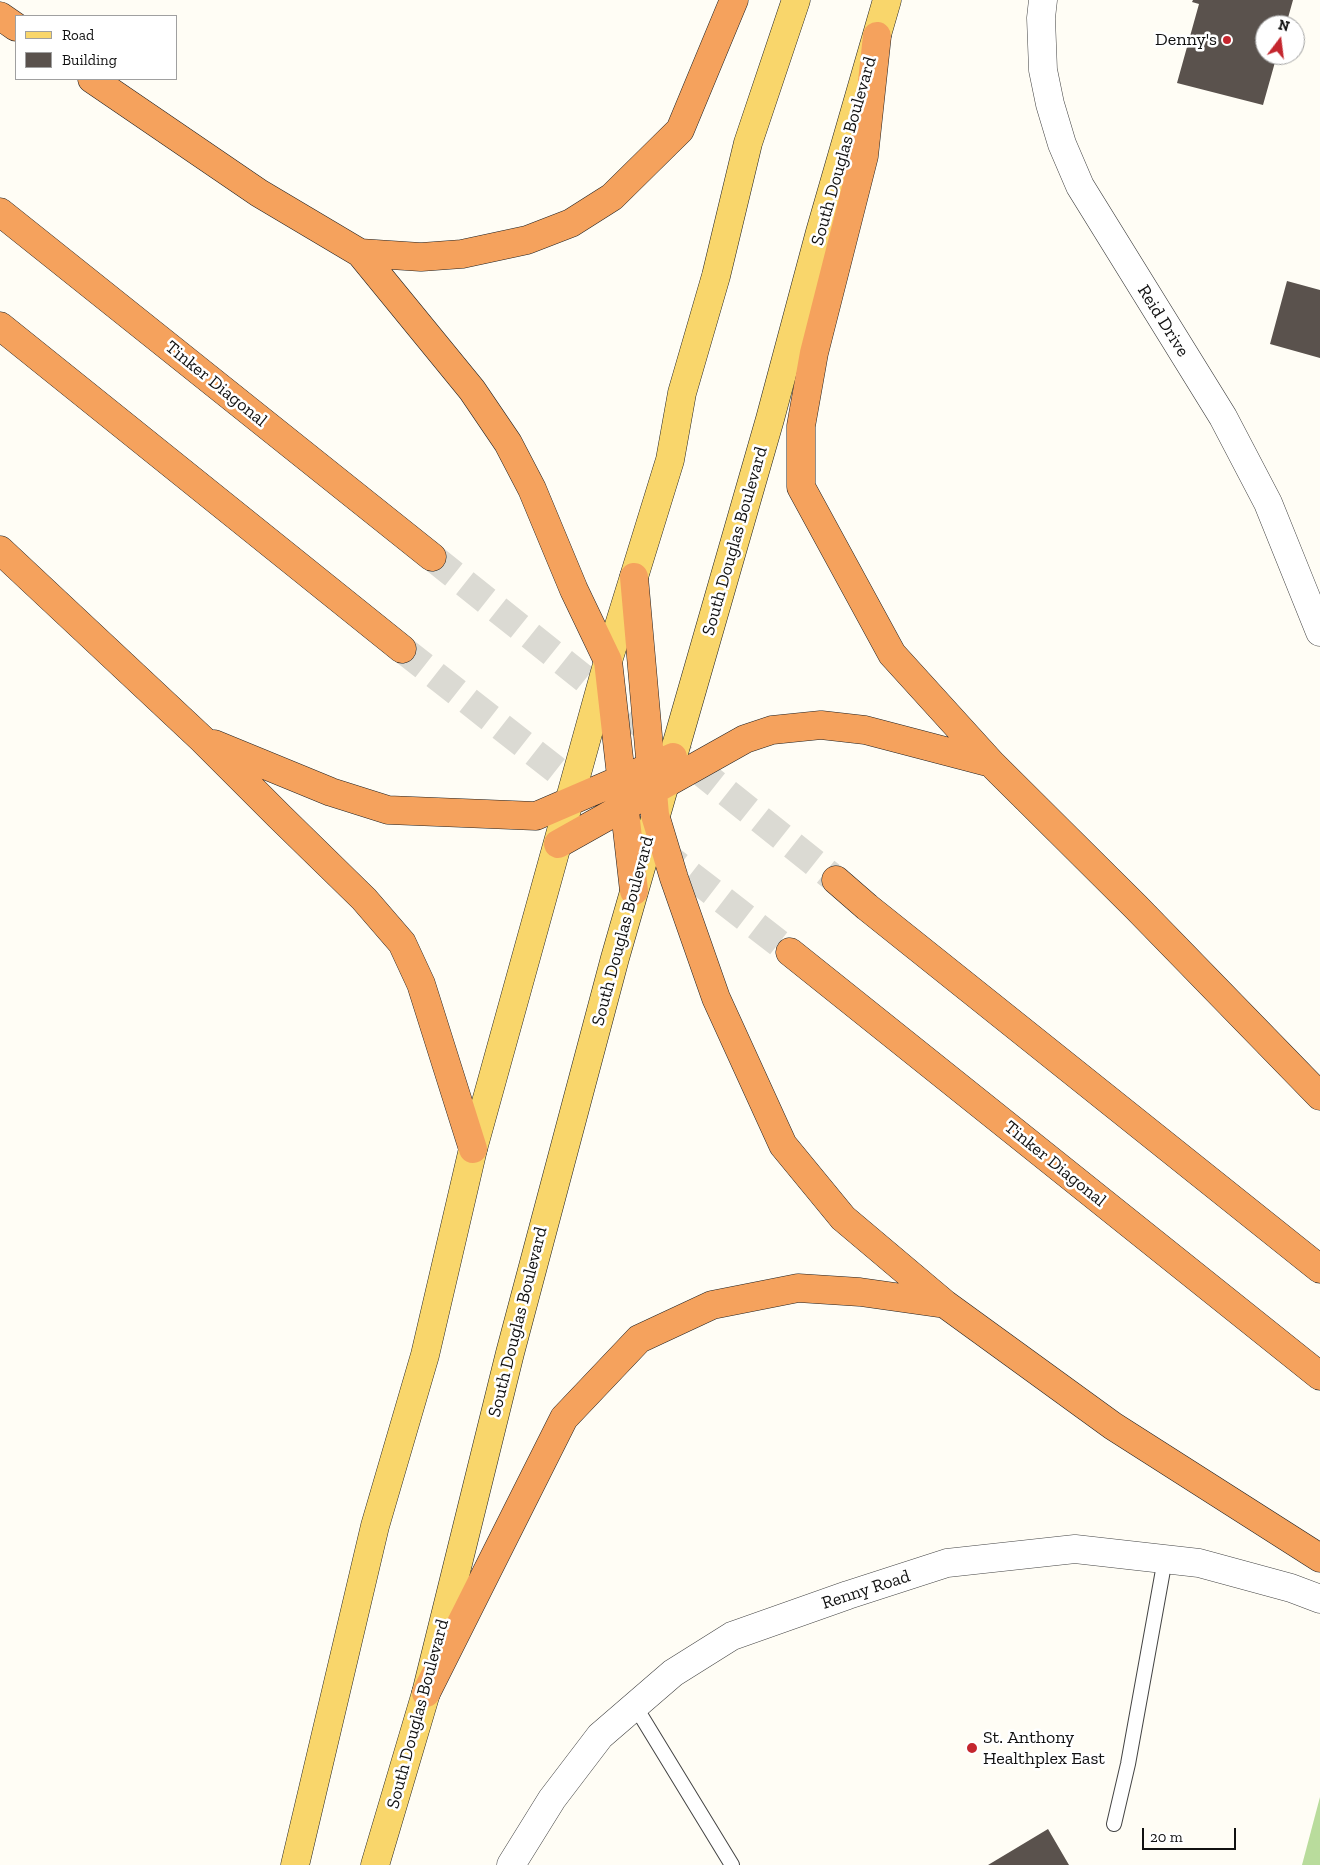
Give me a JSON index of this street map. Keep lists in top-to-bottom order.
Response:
{
  "streets": {
    "highway": ["Tinker Diagonal"],
    "main road": ["South Douglas Boulevard"],
    "street": ["Reid Drive", "Renny Road"]
  },
  "places": ["Denny's", "St. Anthony Healthplex East"],
  "legend": ["Road", "Building"],
  "scale_bar": "20 m",
  "north": "top"
}
